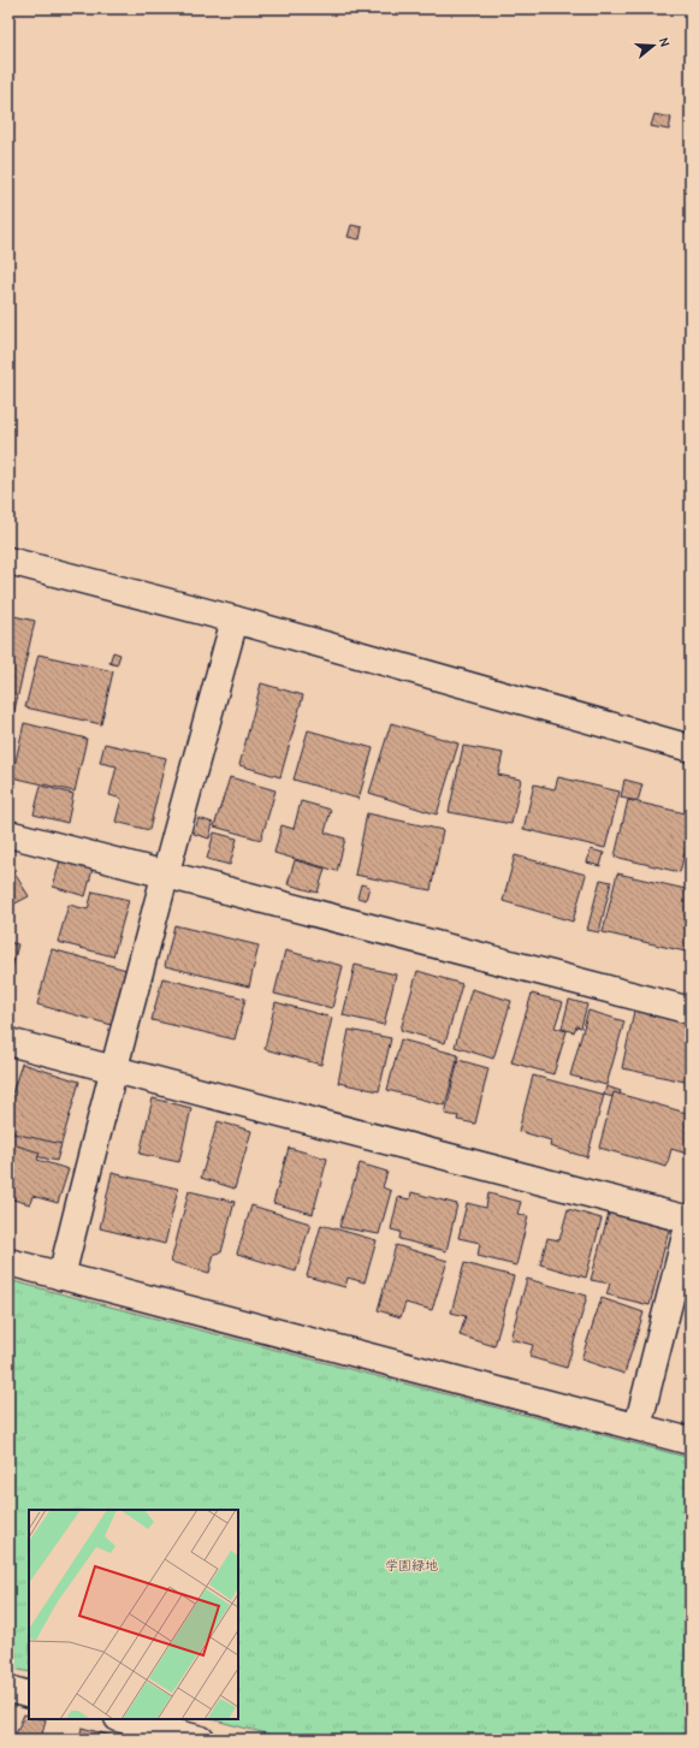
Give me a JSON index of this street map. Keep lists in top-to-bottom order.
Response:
{
  "parks": ["学園緑地"],
  "north": "right"
}
